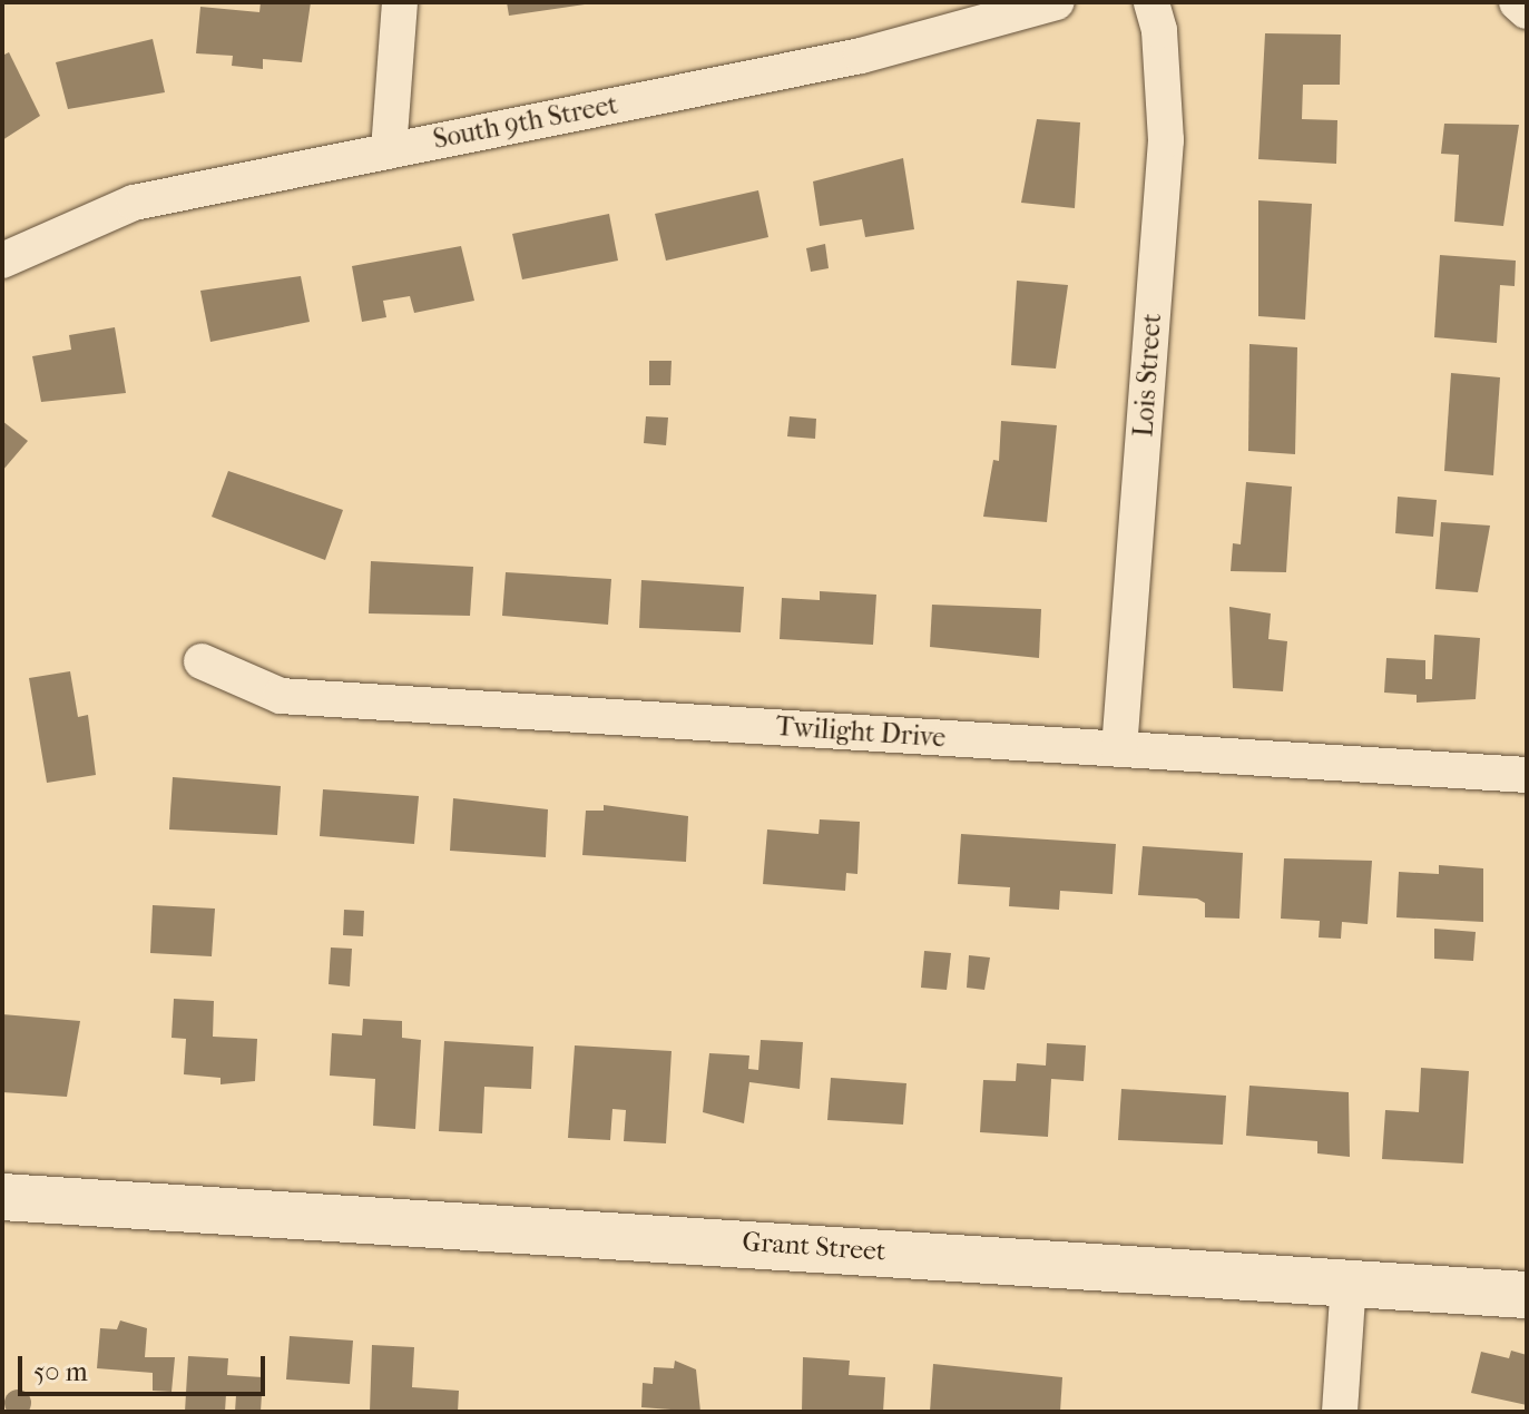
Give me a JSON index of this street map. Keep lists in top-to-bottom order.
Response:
{
  "streets": {
    "street": [
      "South 9th Street",
      "Lois Street",
      "Twilight Drive",
      "Grant Street"
    ]
  },
  "crossings": [
    ["Lois Street", "Twilight Drive"]
  ],
  "scale_bar": "50 m"
}
